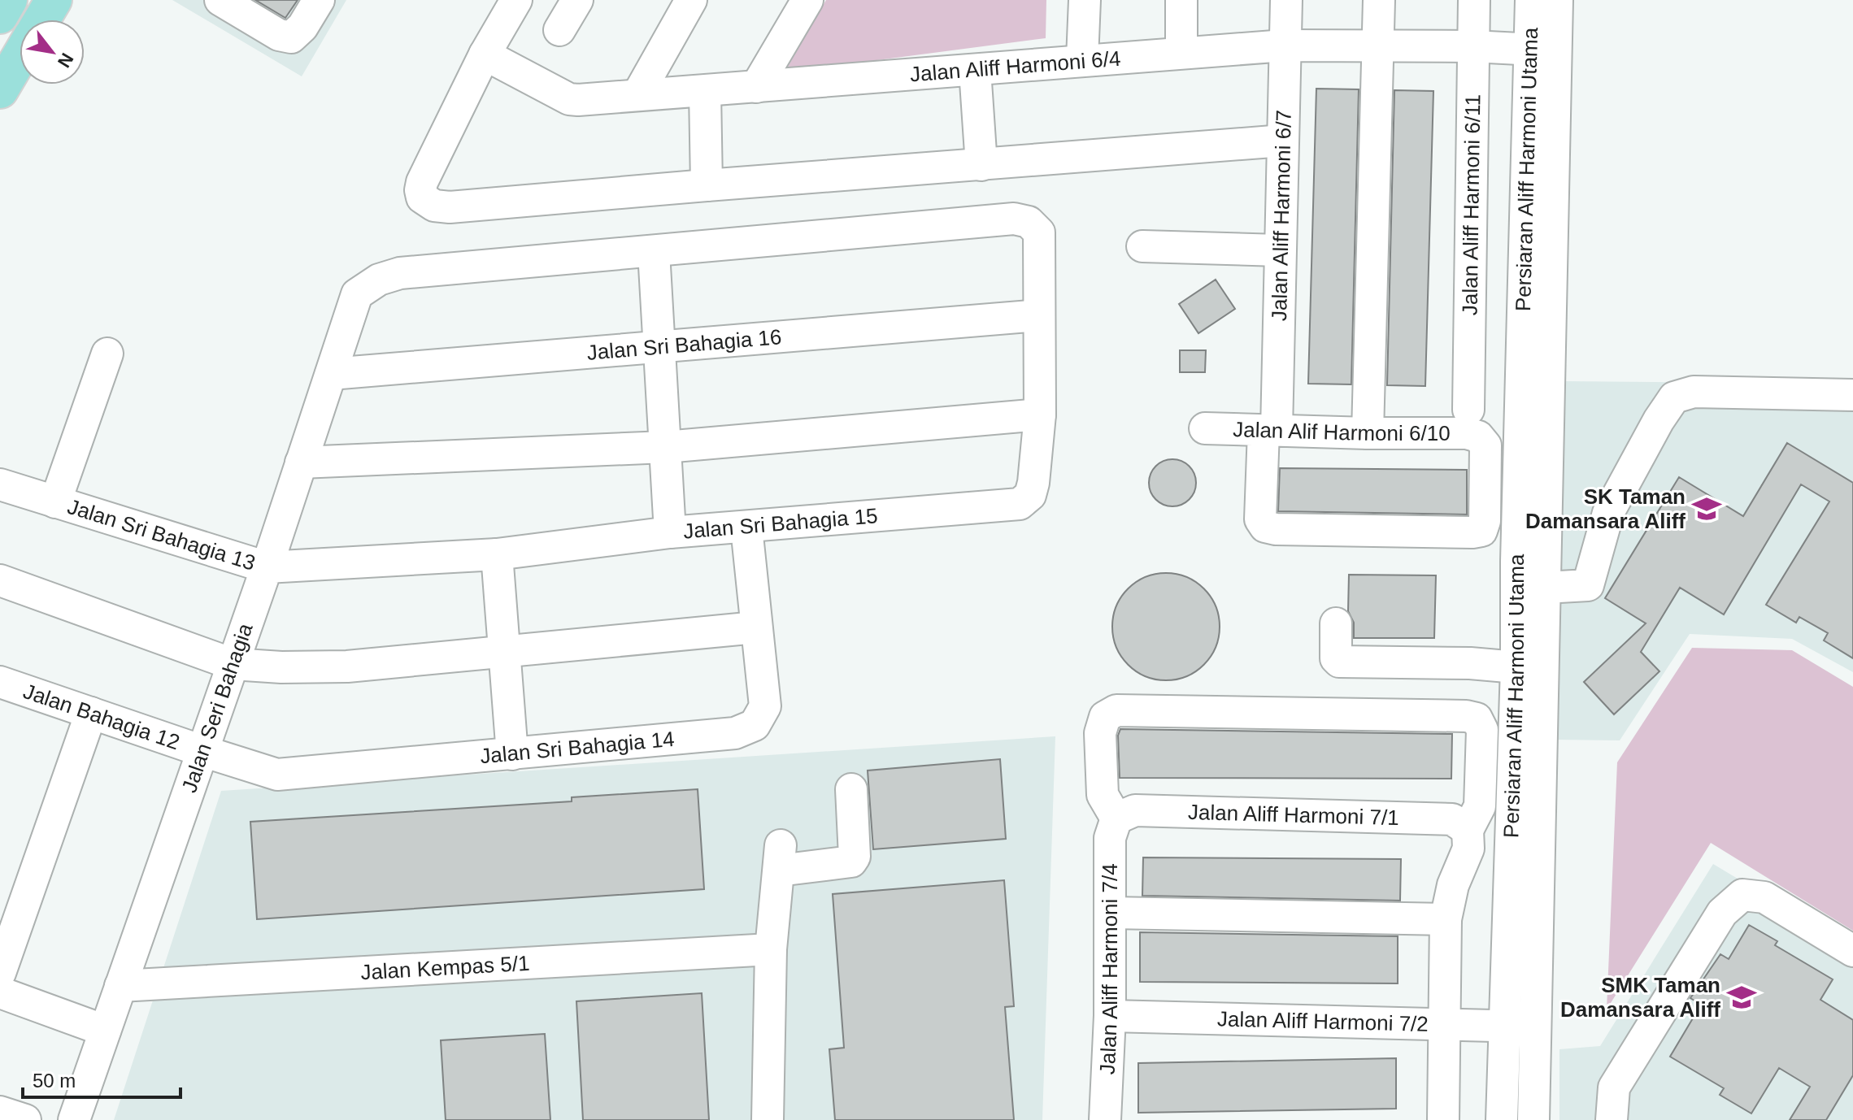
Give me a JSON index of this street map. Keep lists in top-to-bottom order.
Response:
{
  "streets": {
    "street": [
      "Jalan Aliff Harmoni 6/4",
      "Persiaran Aliff Harmoni Utama",
      "Jalan Aliff Harmoni 6/11",
      "Jalan Aliff Harmoni 6/7",
      "Jalan Sri Bahagia 16",
      "Jalan Alif Harmoni 6/10",
      "Jalan Sri Bahagia 15",
      "Jalan Sri Bahagia 13",
      "Jalan Seri Bahagia",
      "Jalan Bahagia 12",
      "Jalan Sri Bahagia 14",
      "Jalan Aliff Harmoni 7/1",
      "Jalan Kempas 5/1",
      "Jalan Aliff Harmoni 7/4",
      "Jalan Aliff Harmoni 7/2"
    ]
  },
  "crossings": [
    ["Jalan Aliff Harmoni 6/4", "Persiaran Aliff Harmoni Utama"],
    ["Jalan Aliff Harmoni 6/4", "Jalan Aliff Harmoni 6/11"],
    ["Jalan Aliff Harmoni 6/4", "Jalan Aliff Harmoni 6/7"],
    ["Persiaran Aliff Harmoni Utama", "Jalan Aliff Harmoni 7/2"],
    ["Jalan Aliff Harmoni 6/11", "Jalan Aliff Harmoni 6/7"],
    ["Jalan Aliff Harmoni 6/11", "Jalan Alif Harmoni 6/10"],
    ["Jalan Aliff Harmoni 6/7", "Jalan Alif Harmoni 6/10"],
    ["Jalan Sri Bahagia 16", "Jalan Sri Bahagia 15"],
    ["Jalan Sri Bahagia 16", "Jalan Seri Bahagia"],
    ["Jalan Sri Bahagia 15", "Jalan Sri Bahagia 13"],
    ["Jalan Sri Bahagia 15", "Jalan Seri Bahagia"],
    ["Jalan Sri Bahagia 15", "Jalan Sri Bahagia 14"],
    ["Jalan Sri Bahagia 13", "Jalan Seri Bahagia"],
    ["Jalan Seri Bahagia", "Jalan Bahagia 12"],
    ["Jalan Seri Bahagia", "Jalan Sri Bahagia 14"],
    ["Jalan Seri Bahagia", "Jalan Kempas 5/1"],
    ["Jalan Bahagia 12", "Jalan Sri Bahagia 14"],
    ["Jalan Aliff Harmoni 7/1", "Jalan Aliff Harmoni 7/4"],
    ["Jalan Aliff Harmoni 7/4", "Jalan Aliff Harmoni 7/2"]
  ],
  "places": {
    "school or university": ["SK Taman Damansara Aliff", "SMK Taman Damansara Aliff"]
  },
  "scale_bar": "50 m",
  "north": "bottom right"
}
